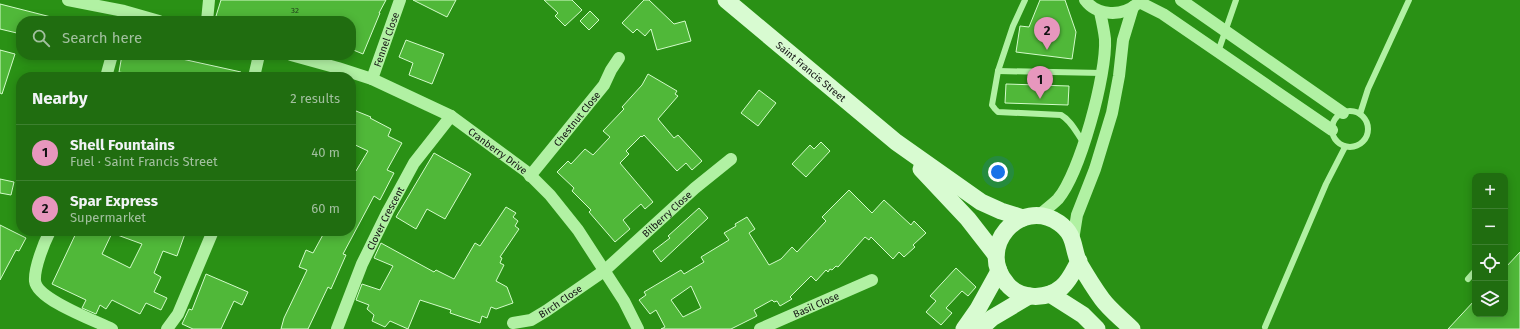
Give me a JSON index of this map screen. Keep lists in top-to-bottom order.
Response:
{
  "streets": {
    "street": [
      "Fennel Close",
      "Saint Francis Street",
      "Chestnut Close",
      "Cranberry Drive",
      "Bilberry Close",
      "Clover Crescent",
      "Birch Close",
      "Basil Close"
    ]
  },
  "crossings": [
    ["Fennel Close", "Cranberry Drive"],
    ["Chestnut Close", "Cranberry Drive"],
    ["Cranberry Drive", "Bilberry Close"],
    ["Cranberry Drive", "Clover Crescent"],
    ["Cranberry Drive", "Birch Close"],
    ["Bilberry Close", "Birch Close"]
  ],
  "house_numbers": ["32"],
  "page": {
    "search": "Search here",
    "pins": ["2", "1"],
    "heading": ["Nearby", "2 results"],
    "list": [
      {
        "mark": "1",
        "name": "Shell Fountains",
        "note": "Fuel · Saint Francis Street",
        "value": "40 m"
      },
      {
        "mark": "2",
        "name": "Spar Express",
        "note": "Supermarket",
        "value": "60 m"
      }
    ],
    "map_buttons": ["+", "−"]
  }
}
